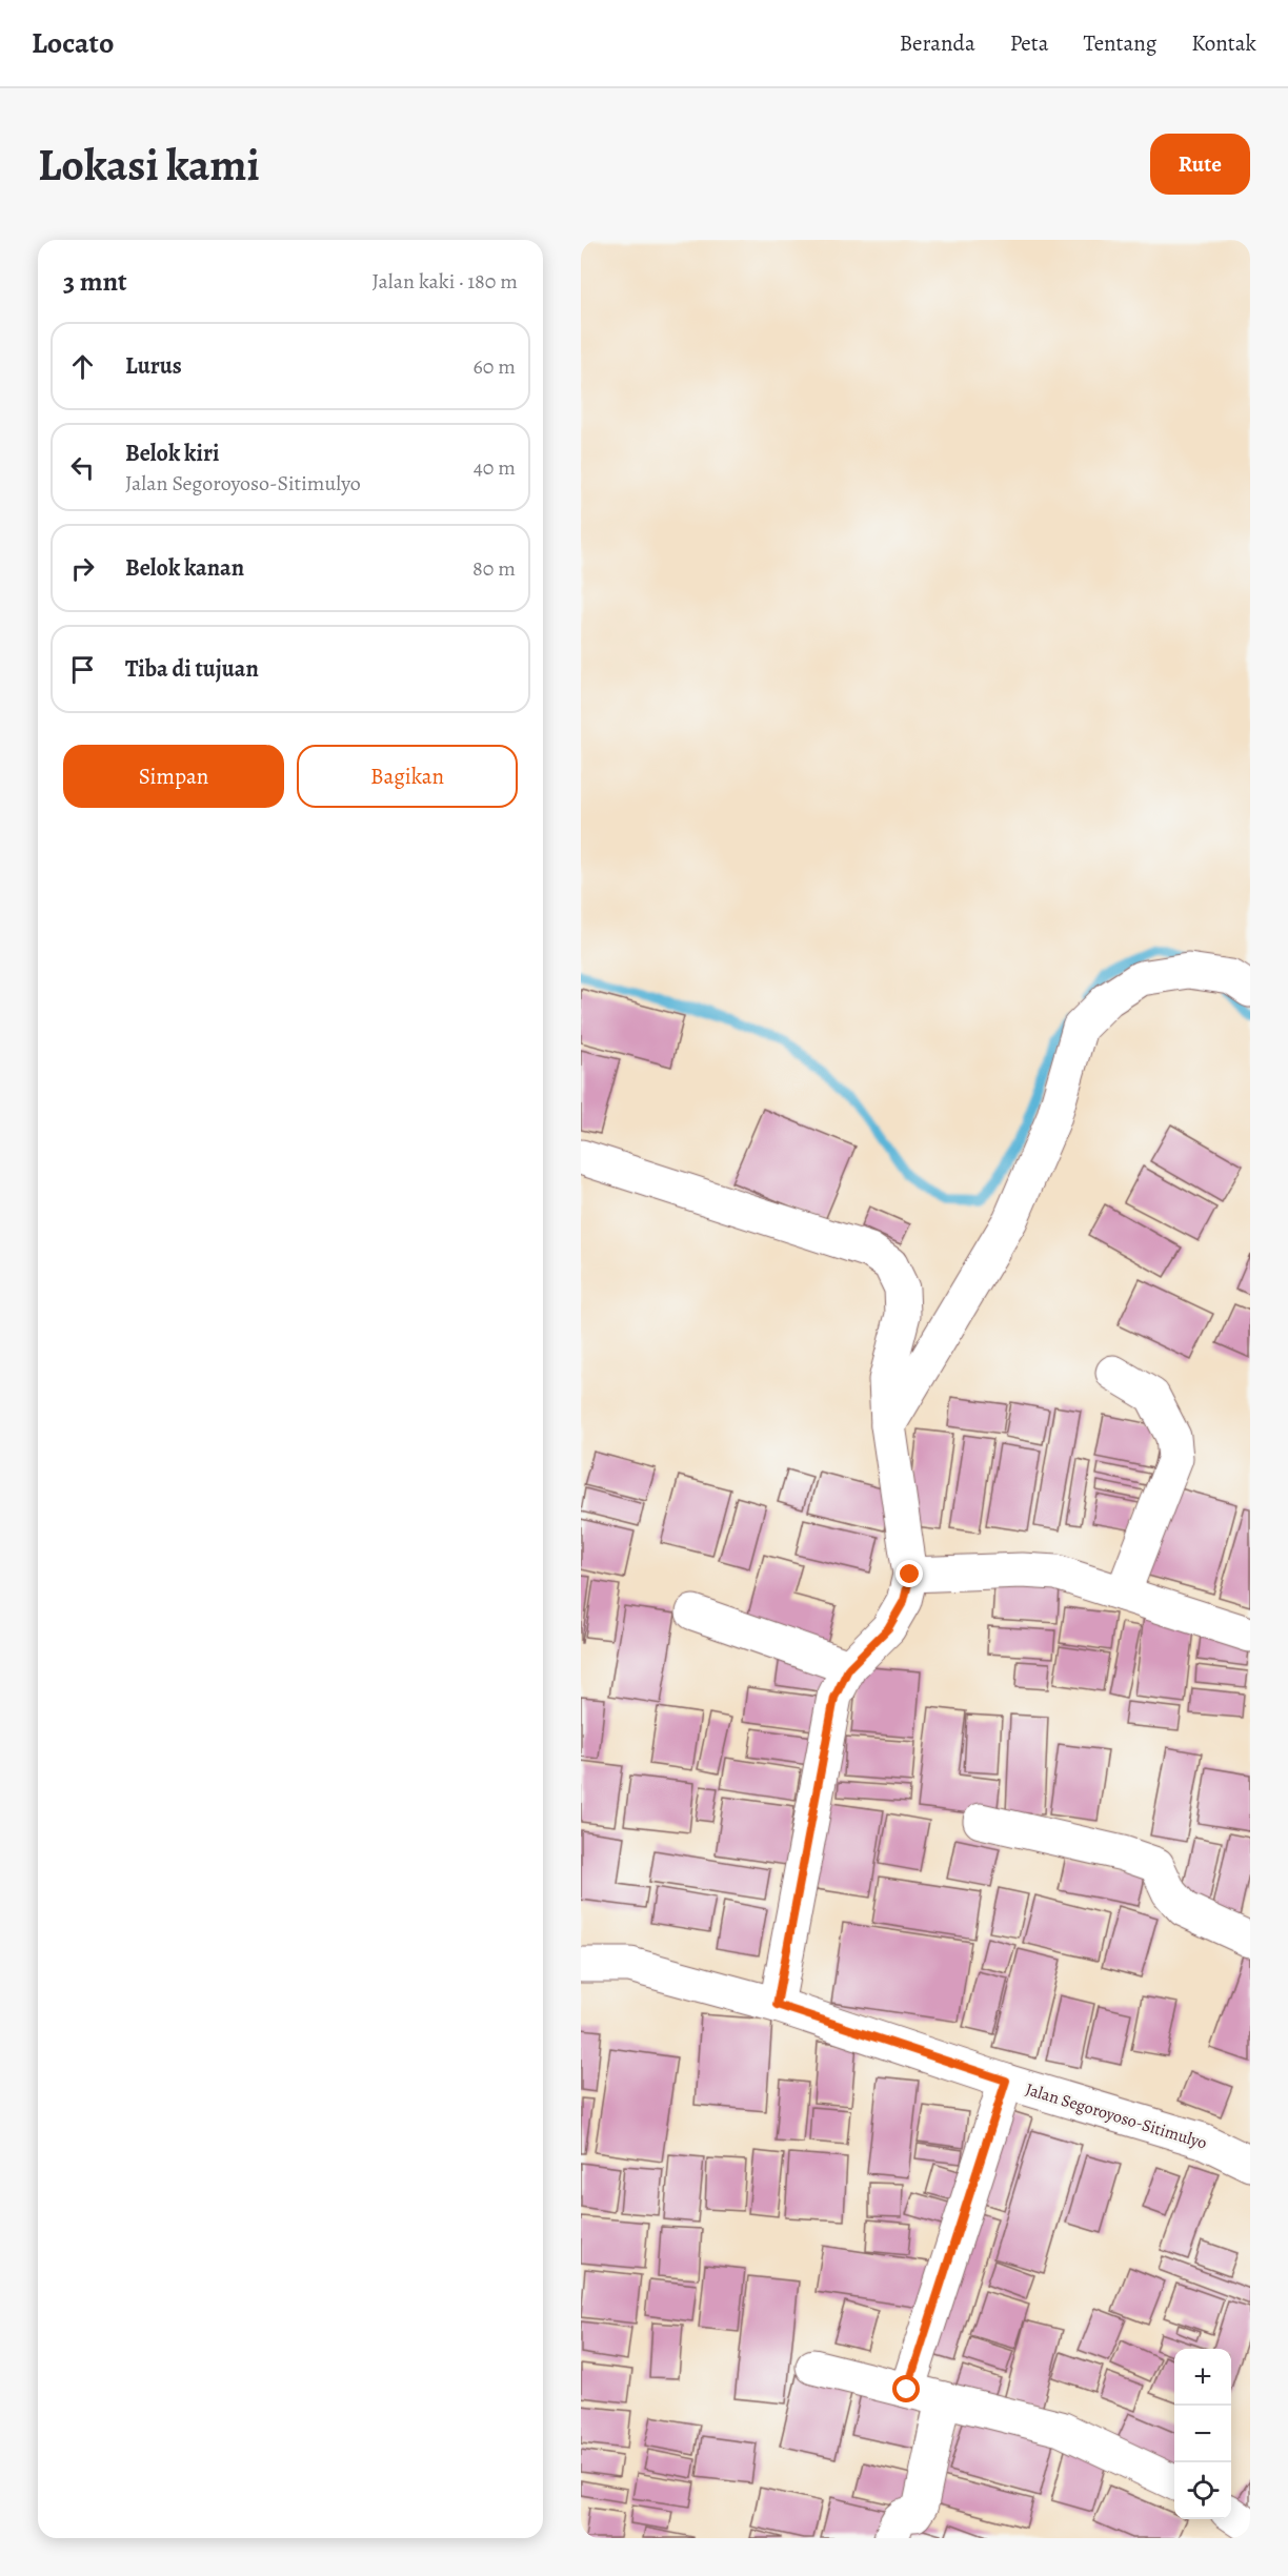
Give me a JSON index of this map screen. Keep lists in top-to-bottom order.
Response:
{
  "streets": {
    "street": ["Jalan Segoroyoso-Sitimulyo"]
  },
  "page": {
    "header": "Locato",
    "nav": [
      "Beranda",
      "Peta",
      "Tentang",
      "Kontak"
    ],
    "buttons": [
      "Rute",
      ["Simpan", "Bagikan"]
    ],
    "title": "Lokasi kami",
    "heading": ["3 mnt", "Jalan kaki · 180 m"],
    "list": [
      ["Lurus", "60 m"],
      ["Belok kiri", "Jalan Segoroyoso-Sitimulyo", "40 m"],
      ["Belok kanan", "80 m"],
      "Tiba di tujuan"
    ],
    "map_buttons": ["+", "−"]
  }
}
